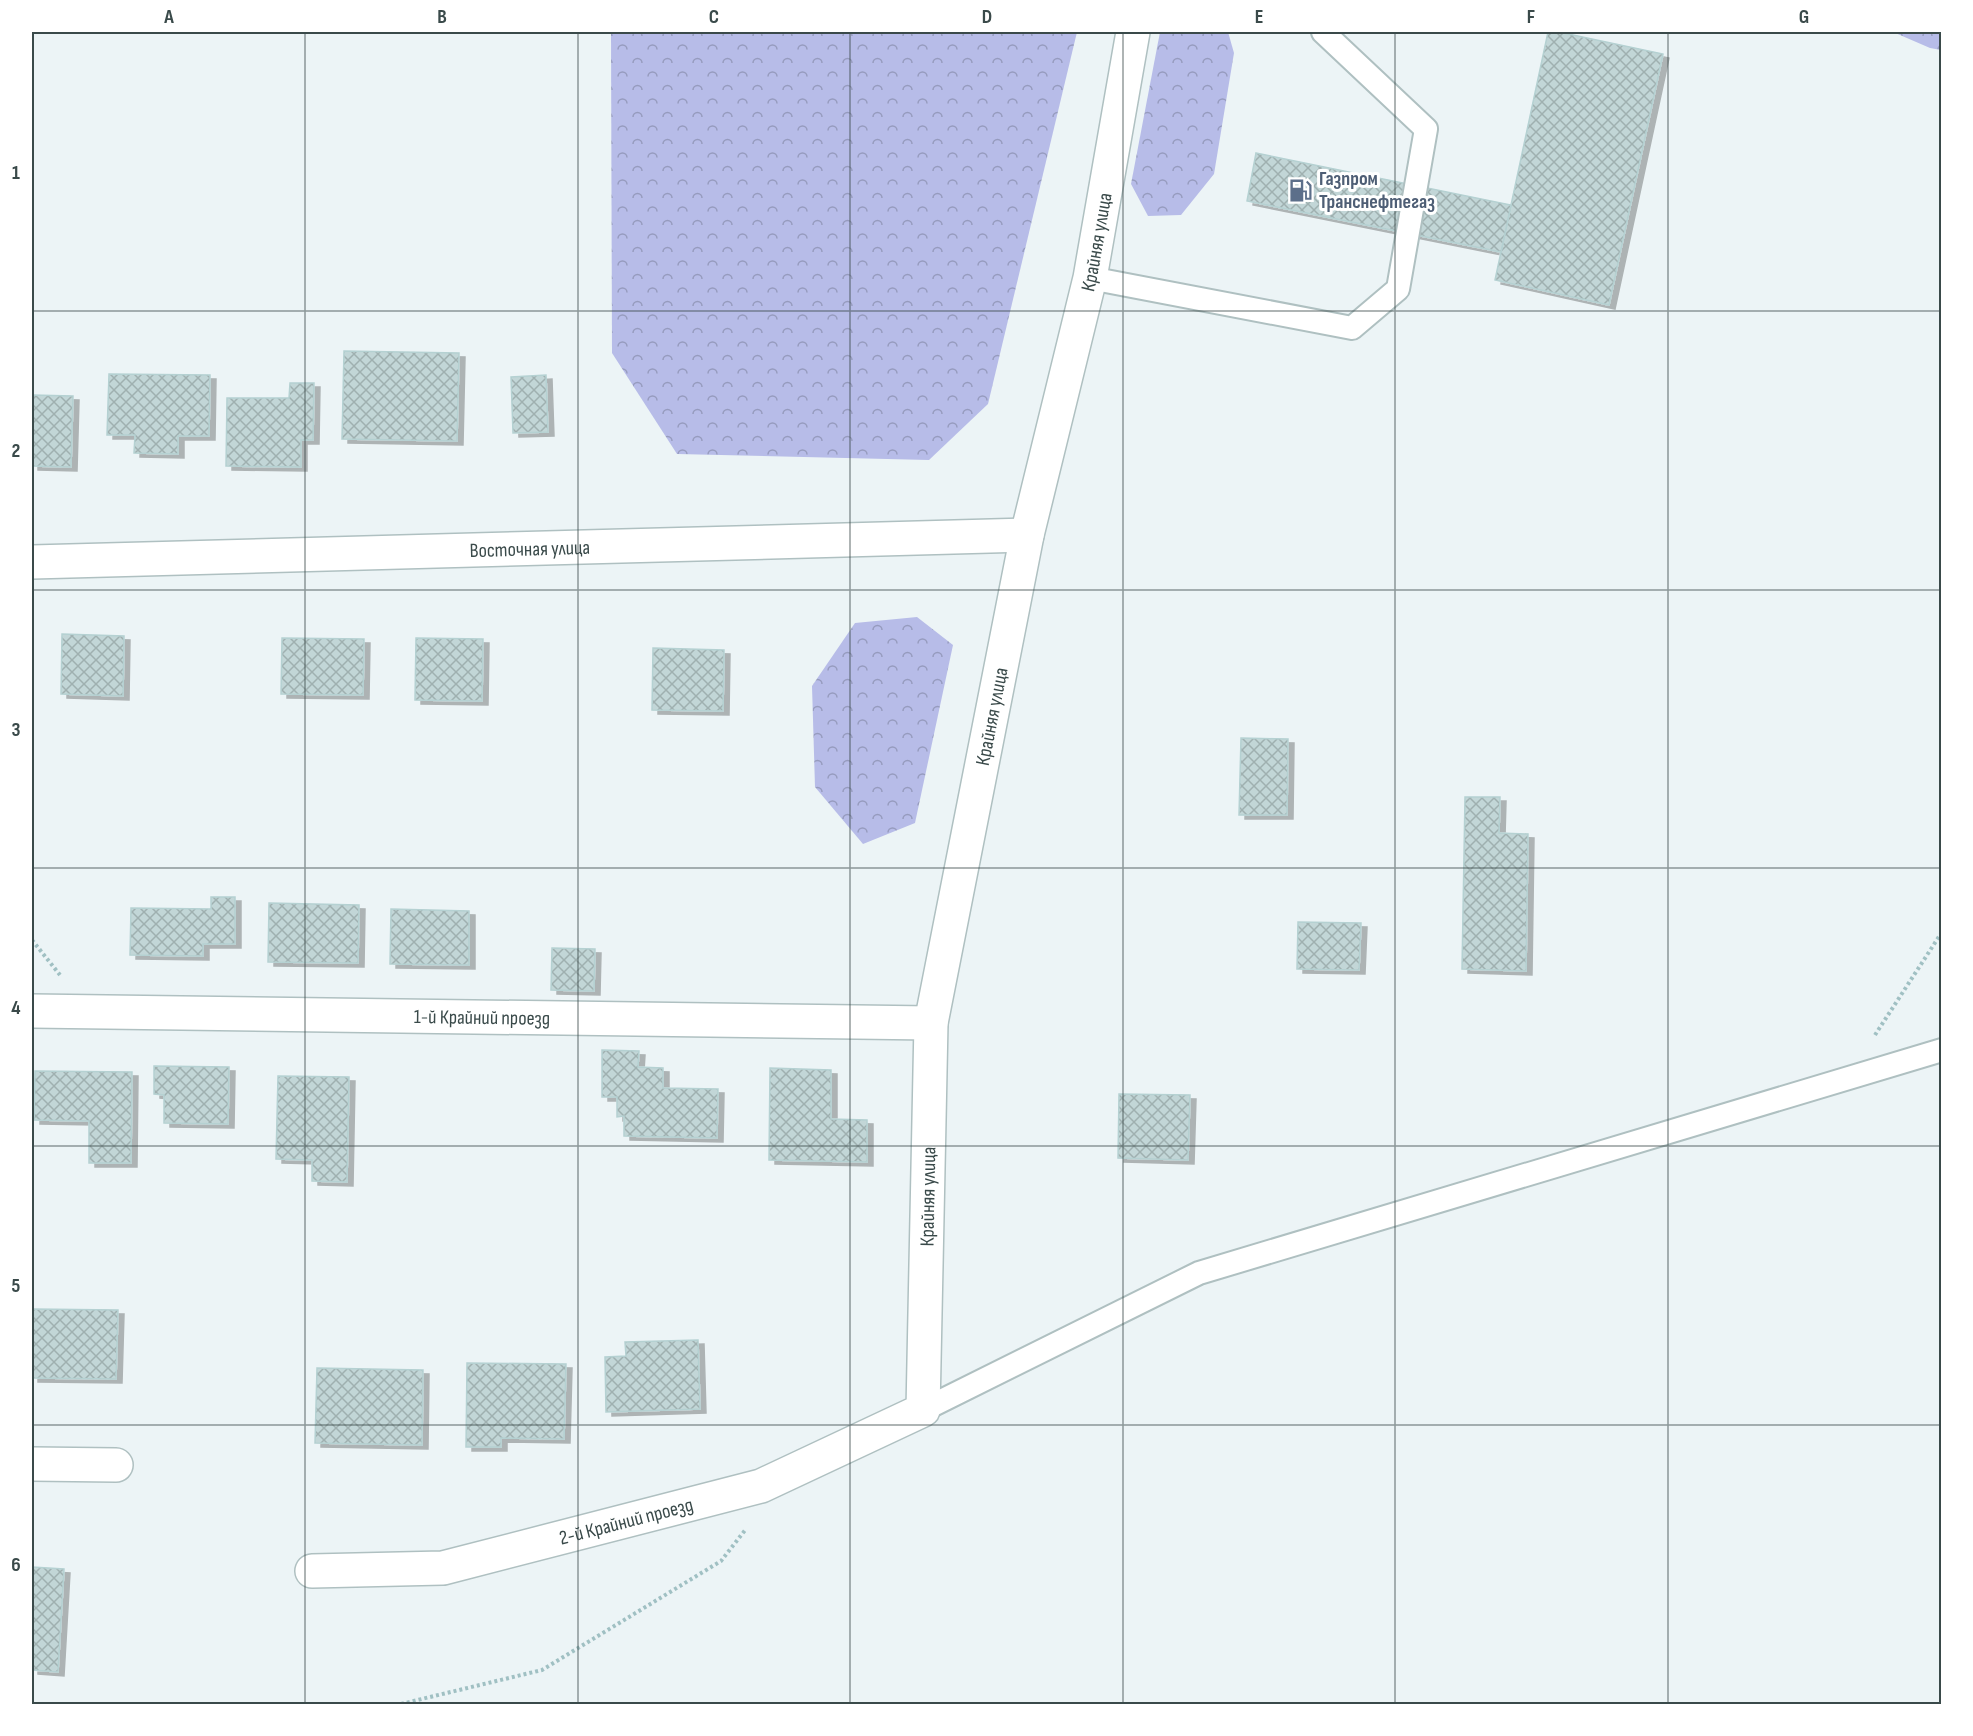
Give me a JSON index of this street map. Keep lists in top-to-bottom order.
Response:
{
  "streets": {
    "street": [
      "Крайняя улица",
      "Восточная улица",
      "1-й Крайний проезд",
      "2-й Крайний проезд"
    ]
  },
  "crossings": [
    ["Крайняя улица", "Восточная улица"],
    ["Крайняя улица", "1-й Крайний проезд"],
    ["Крайняя улица", "2-й Крайний проезд"]
  ],
  "places": {
    "fuel station": ["Газпром Транснефтегаз"]
  },
  "grid": {
    "columns": [
      "A",
      "B",
      "C",
      "D",
      "E",
      "F",
      "G"
    ],
    "rows": [
      "1",
      "2",
      "3",
      "4",
      "5",
      "6"
    ]
  }
}
